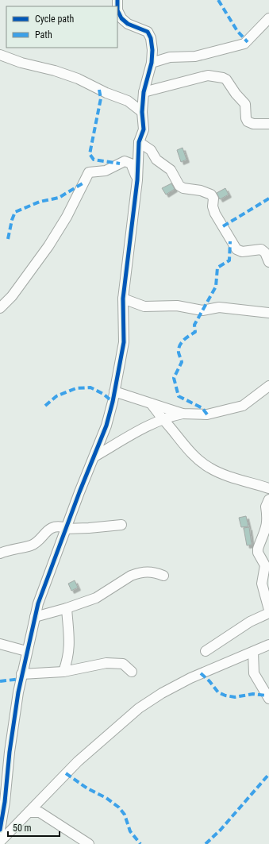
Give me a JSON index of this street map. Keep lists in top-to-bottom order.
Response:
{
  "legend": ["Cycle path", "Path"],
  "scale_bar": "50 m"
}
